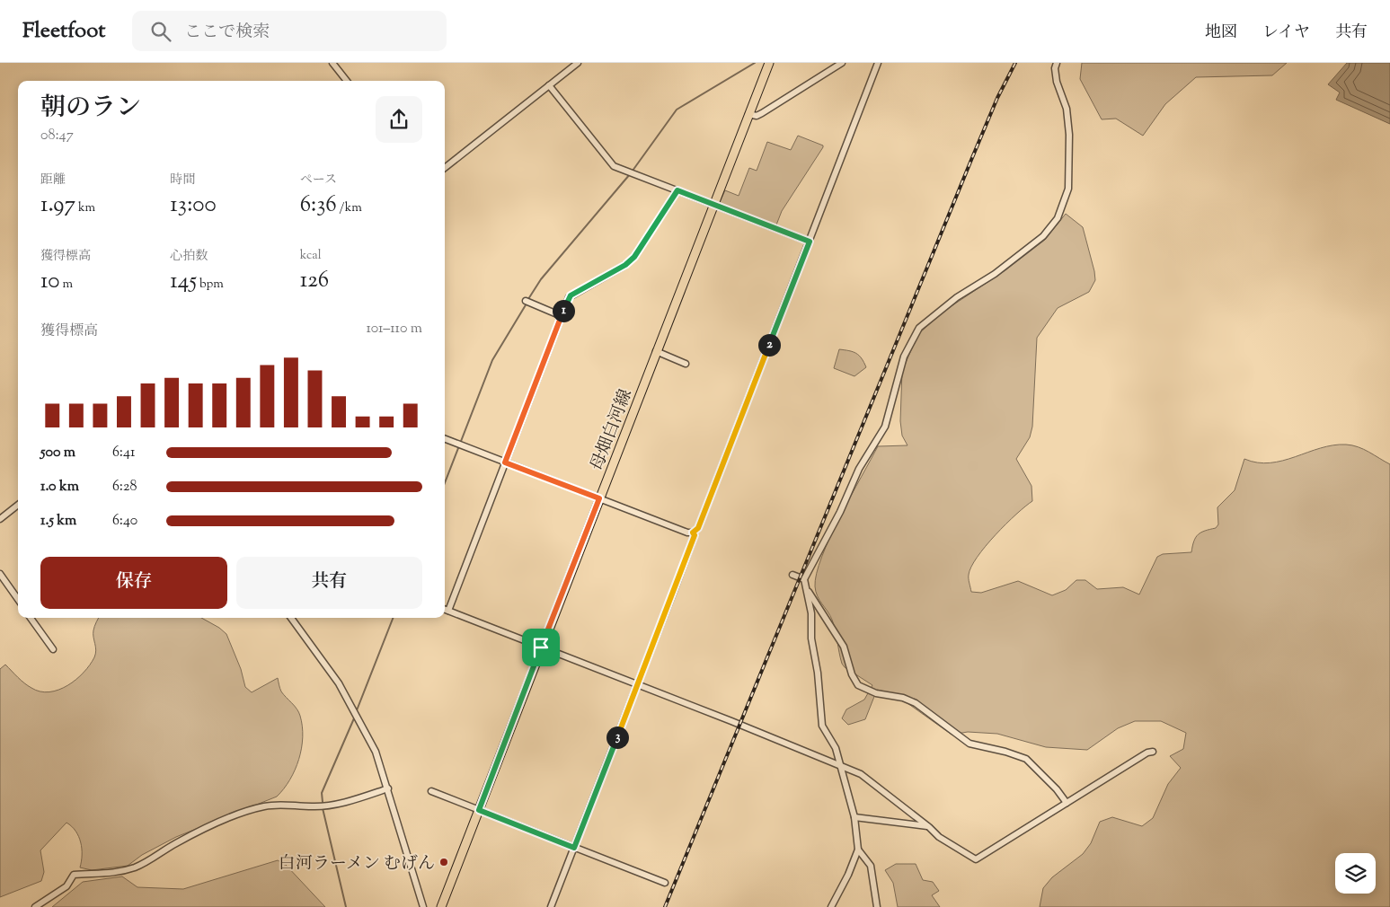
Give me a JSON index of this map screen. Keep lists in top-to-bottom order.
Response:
{
  "streets": {
    "main road": ["母畑白河線"]
  },
  "places": ["白河ラーメン むげん"],
  "page": {
    "header": "Fleetfoot",
    "search": "ここで検索",
    "nav": ["地図", "レイヤ", "共有"],
    "heading": ["朝のラン", "08:47"],
    "stats": [
      ["距離", "1.97 km"],
      ["時間", "13:00"],
      ["ペース", "6:36 /km"],
      ["獲得標高", "10 m"],
      ["心拍数", "145 bpm"],
      ["kcal", "126"]
    ],
    "pins": ["1", "2", "3"],
    "chart": ["獲得標高", "101–110 m"],
    "list": [
      {
        "name": "500 m",
        "note": "6:41"
      },
      {
        "name": "1.0 km",
        "note": "6:28"
      },
      {
        "name": "1.5 km",
        "note": "6:40"
      }
    ],
    "buttons": ["保存", "共有"]
  }
}
